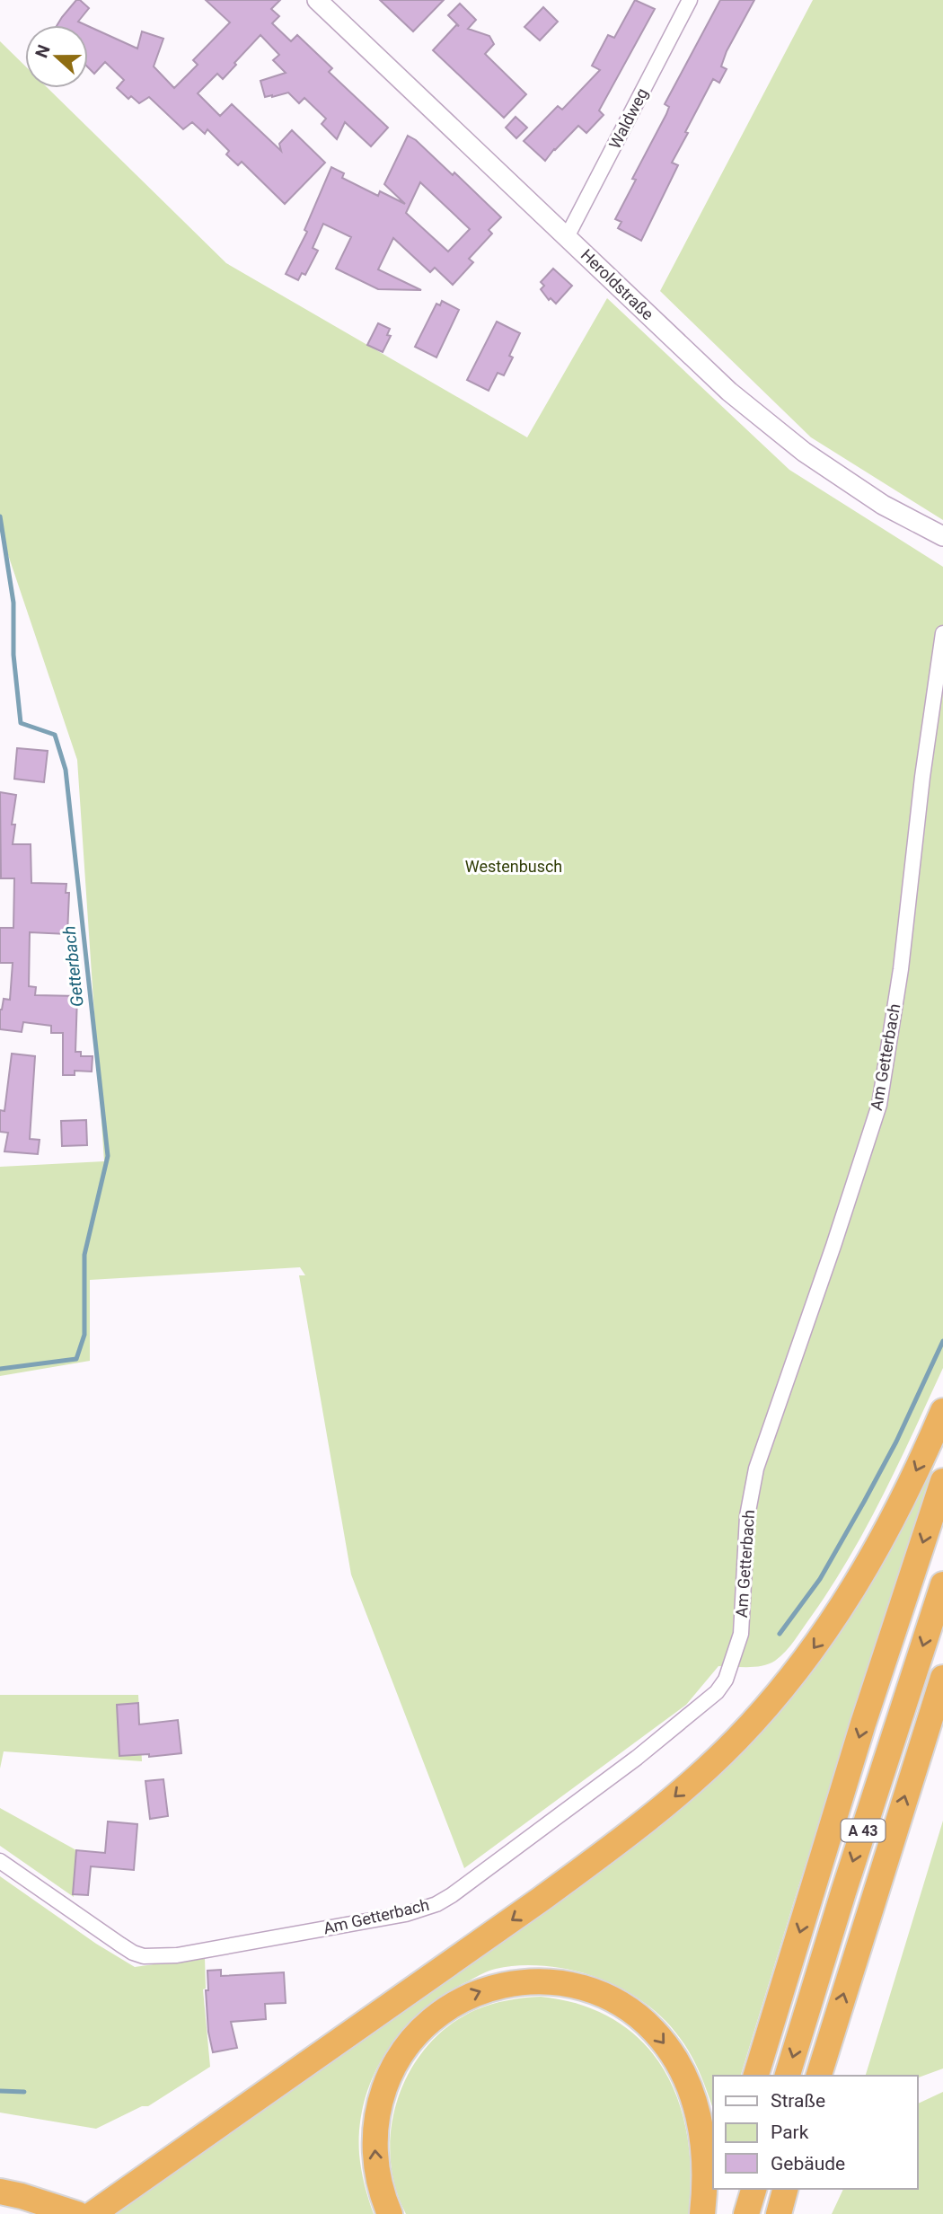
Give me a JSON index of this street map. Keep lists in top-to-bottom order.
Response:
{
  "streets": {
    "highway": ["A 43"],
    "main road": ["Heroldstraße"],
    "street": ["Waldweg", "Am Getterbach"]
  },
  "crossings": [
    ["Waldweg", "Heroldstraße"]
  ],
  "water": ["Getterbach"],
  "parks": ["Westenbusch"],
  "legend": ["Straße", "Park", "Gebäude"],
  "north": "left"
}
